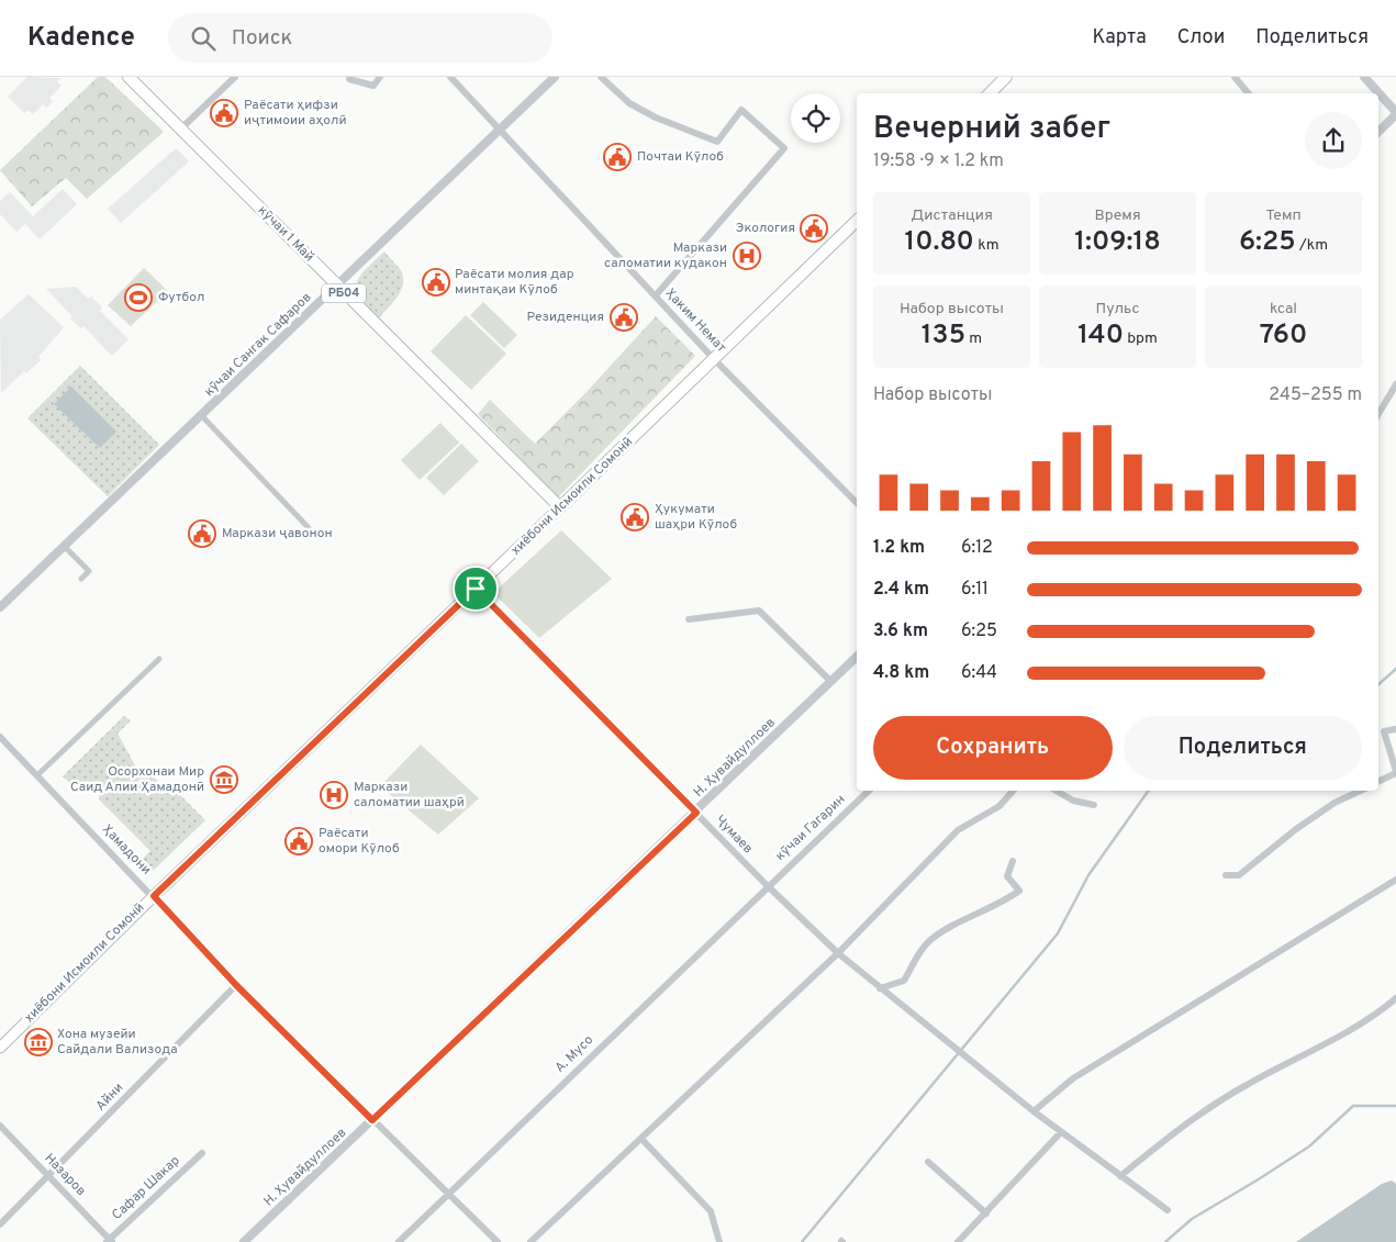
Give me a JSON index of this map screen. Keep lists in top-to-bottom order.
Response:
{
  "streets": {
    "main road": ["кӯчаи 1 Май", "РБ04", "хиёбони Исмоили Сомонӣ"],
    "street": [
      "Ҳаким Немат",
      "кӯчаи Сангак Сафаров",
      "Н. Ҳувайдуллоев",
      "кӯчаи Гагарин",
      "Ҷумаев",
      "Ҳамадони",
      "А. Мусо",
      "Айни",
      "Назаров",
      "Сафар Шакар"
    ]
  },
  "crossings": [
    ["кӯчаи 1 Май", "кӯчаи Сангак Сафаров"],
    ["кӯчаи 1 Май", "хиёбони Исмоили Сомонӣ"],
    ["Ҳаким Немат", "кӯчаи Сангак Сафаров"],
    ["Ҳаким Немат", "хиёбони Исмоили Сомонӣ"],
    ["хиёбони Исмоили Сомонӣ", "Ҷумаев"],
    ["хиёбони Исмоили Сомонӣ", "Ҳамадони"],
    ["Н. Ҳувайдуллоев", "Ҷумаев"],
    ["Н. Ҳувайдуллоев", "Ҳамадони"],
    ["кӯчаи Гагарин", "Ҷумаев"],
    ["кӯчаи Гагарин", "А. Мусо"],
    ["Ҷумаев", "А. Мусо"],
    ["Ҳамадони", "А. Мусо"],
    ["Ҳамадони", "Айни"],
    ["Айни", "Назаров"],
    ["Назаров", "Сафар Шакар"]
  ],
  "places": {
    "public building": [
      "Раёсати ҳифзи иҷтимоии аҳолӣ",
      "Почтаи Кӯлоб",
      "Экология",
      "Раёсати молия дар минтақаи Кӯлоб",
      "Резиденция",
      "Ҳукумати шаҳри Кӯлоб",
      "Маркази ҷавонон",
      "Раёсати омори Кӯлоб"
    ],
    "hospital": ["Маркази саломатии кудакон", "Маркази саломатии шаҳрӣ"],
    "sports": ["Футбол"],
    "museum": ["Осорхонаи Мир Саид Алии Ҳамадонӣ", "Хона музейи Сайдали Вализода"]
  },
  "page": {
    "header": "Kadence",
    "search": "Поиск",
    "nav": ["Карта", "Слои", "Поделиться"],
    "heading": ["Вечерний забег", "19:58 · 9 × 1.2 km"],
    "stats": [
      ["Дистанция", "10.80 km"],
      ["Время", "1:09:18"],
      ["Темп", "6:25 /km"],
      ["Набор высоты", "135 m"],
      ["Пульс", "140 bpm"],
      ["kcal", "760"]
    ],
    "chart": ["Набор высоты", "245–255 m"],
    "list": [
      {
        "name": "1.2 km",
        "note": "6:12"
      },
      {
        "name": "2.4 km",
        "note": "6:11"
      },
      {
        "name": "3.6 km",
        "note": "6:25"
      },
      {
        "name": "4.8 km",
        "note": "6:44"
      }
    ],
    "buttons": ["Сохранить", "Поделиться"]
  }
}
